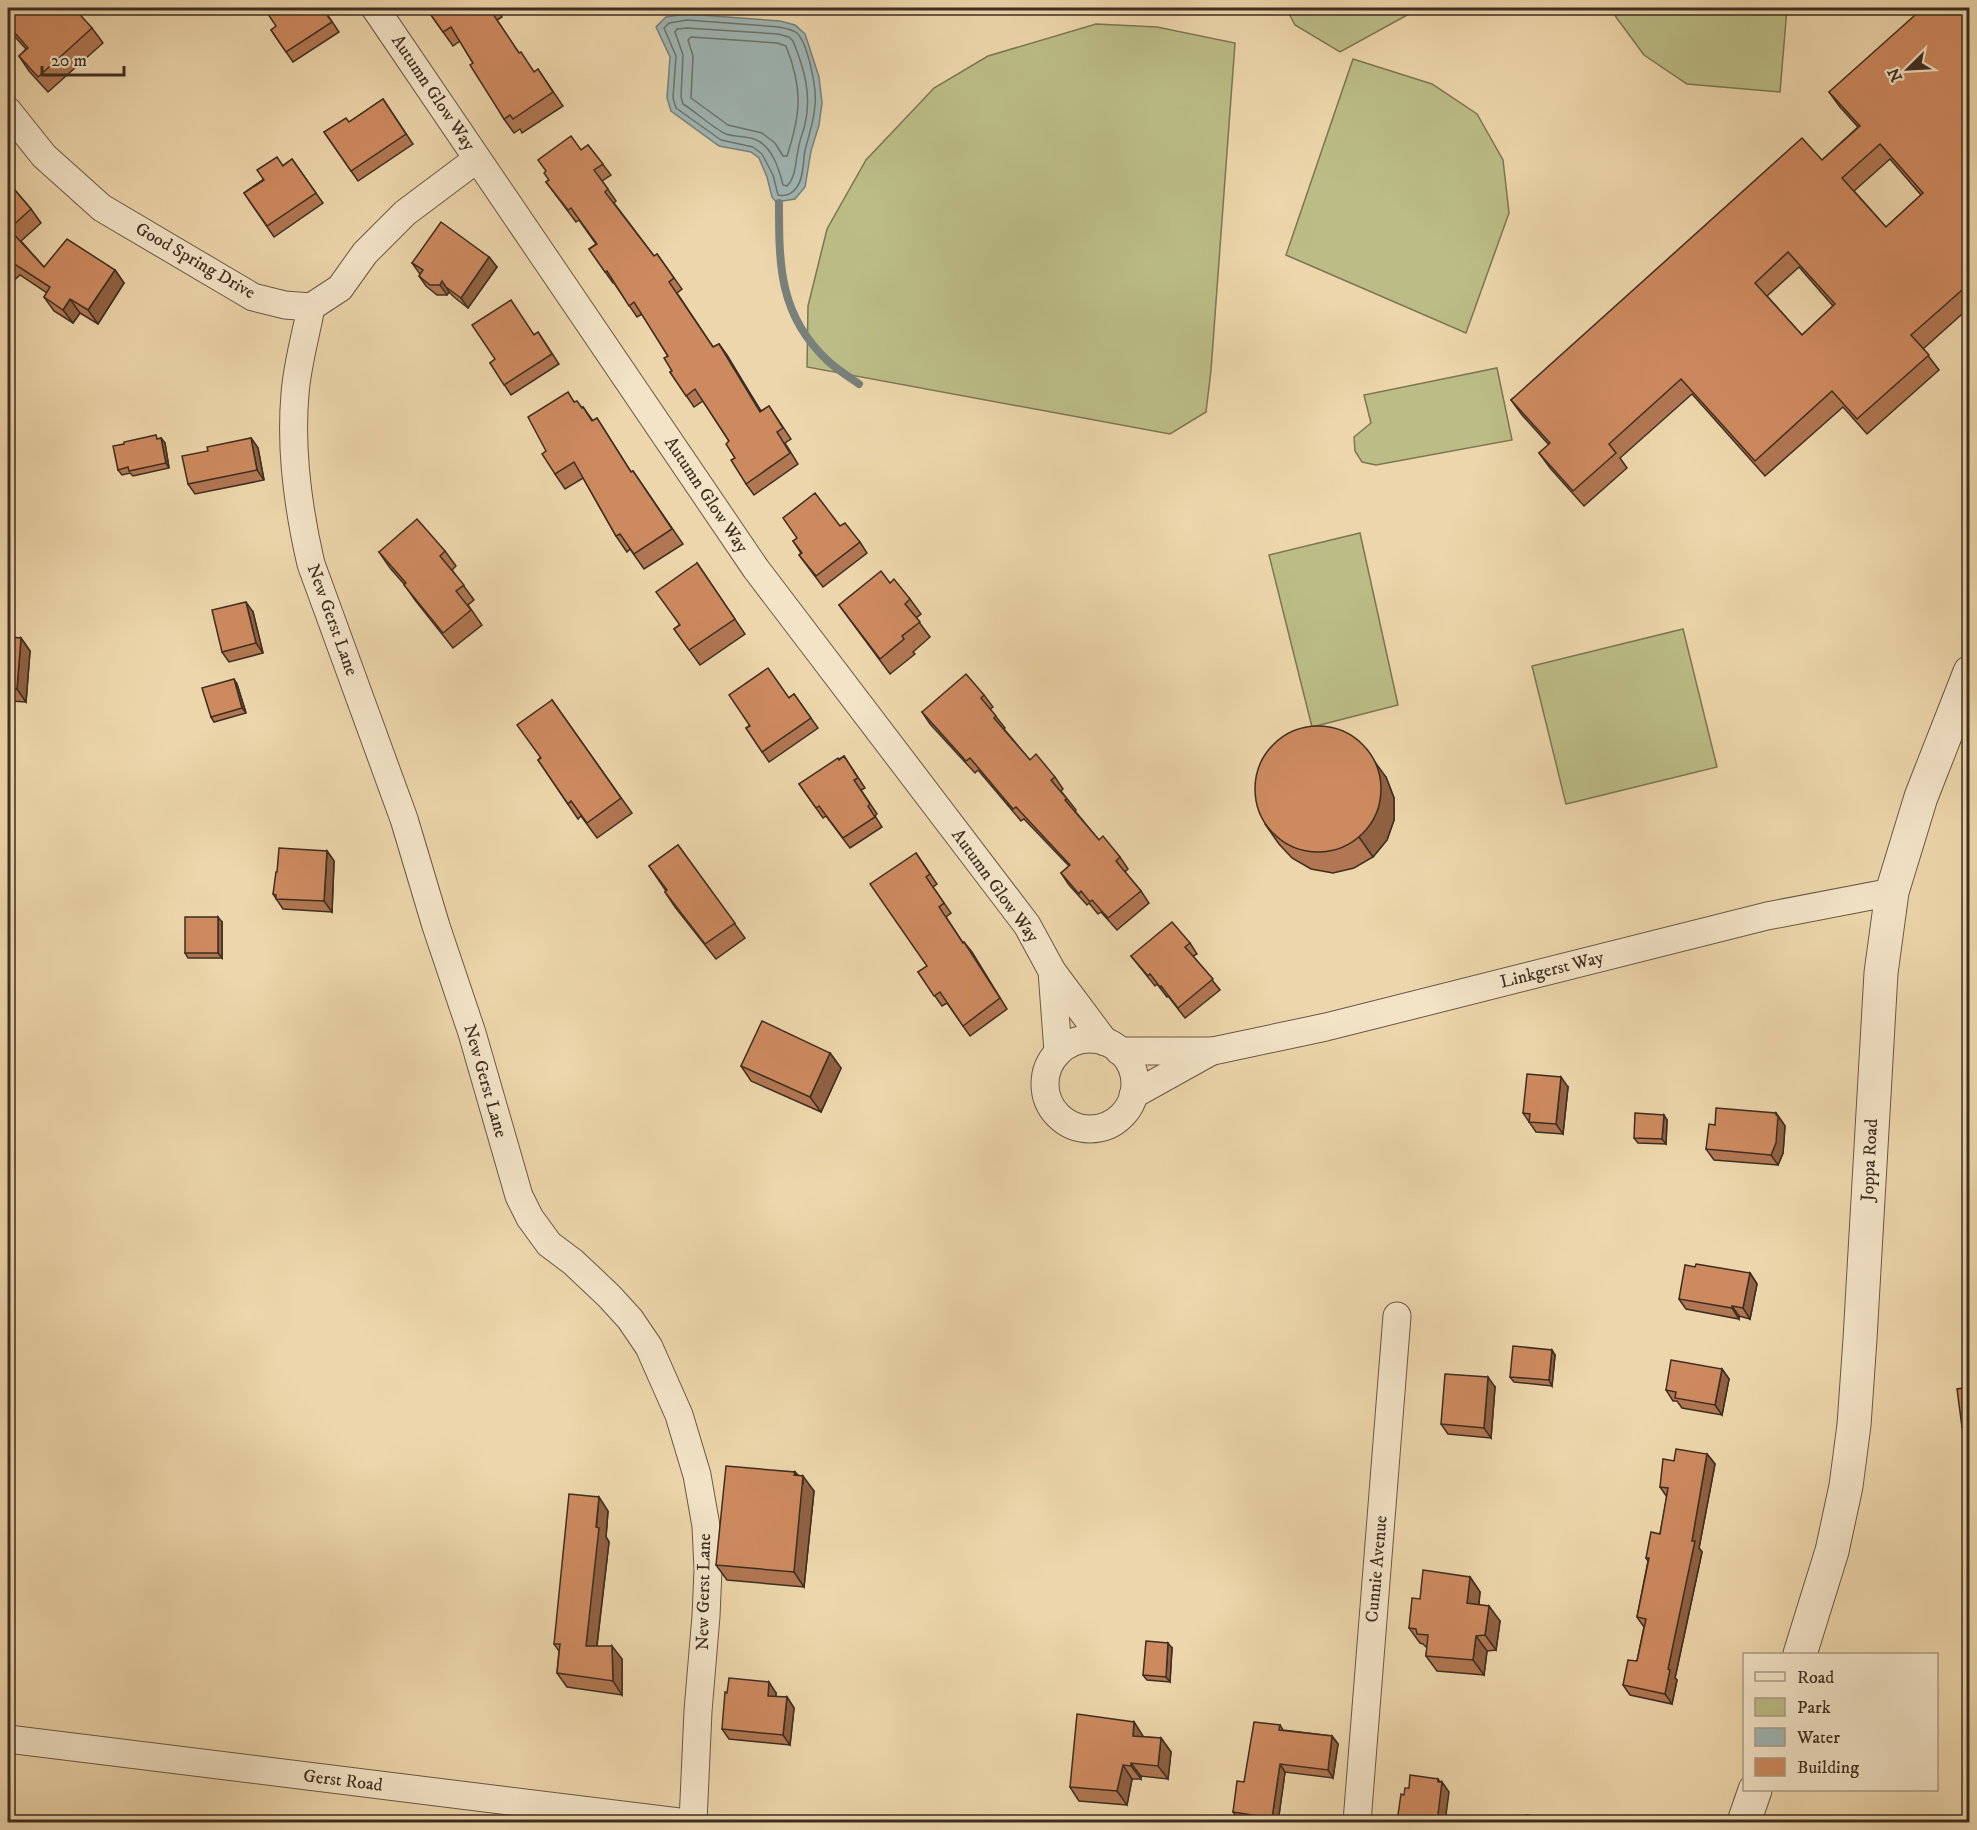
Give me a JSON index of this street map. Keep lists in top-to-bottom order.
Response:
{
  "streets": {
    "street": [
      "Autumn Glow Way",
      "Good Spring Drive",
      "New Gerst Lane",
      "Linkgerst Way",
      "Joppa Road",
      "Cunnie Avenue",
      "Gerst Road"
    ]
  },
  "crossings": [
    ["Autumn Glow Way", "Linkgerst Way"],
    ["Good Spring Drive", "New Gerst Lane"],
    ["Linkgerst Way", "Joppa Road"]
  ],
  "legend": [
    "Road",
    "Park",
    "Water",
    "Building"
  ],
  "scale_bar": "20 m",
  "north": "bottom left"
}
